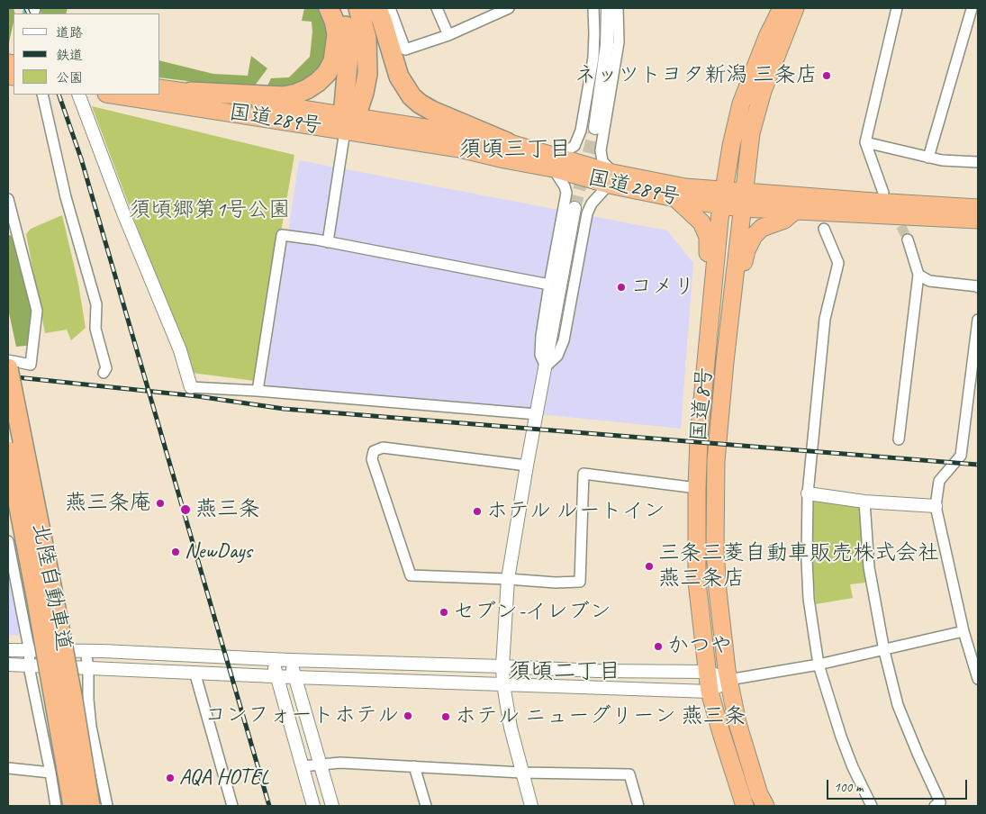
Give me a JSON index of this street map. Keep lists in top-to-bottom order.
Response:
{
  "streets": {
    "highway": ["国道289号", "国道8号", "北陸自動車道"]
  },
  "crossings": [
    ["国道289号", "国道8号"]
  ],
  "districts": ["須頃三丁目", "須頃二丁目"],
  "parks": ["須頃郷第1号公園"],
  "places": [
    "ネッツトヨタ新潟 三条店",
    "コメリ",
    "燕三条庵",
    "燕三条",
    "ホテル ルートイン",
    "NewDays",
    "三条三菱自動車販売株式会社 燕三条店",
    "セブン-イレブン",
    "かつや",
    "コンフォートホテル",
    "ホテル ニューグリーン 燕三条",
    "AQA HOTEL"
  ],
  "legend": ["道路", "鉄道", "公園"],
  "scale_bar": "100 m"
}
